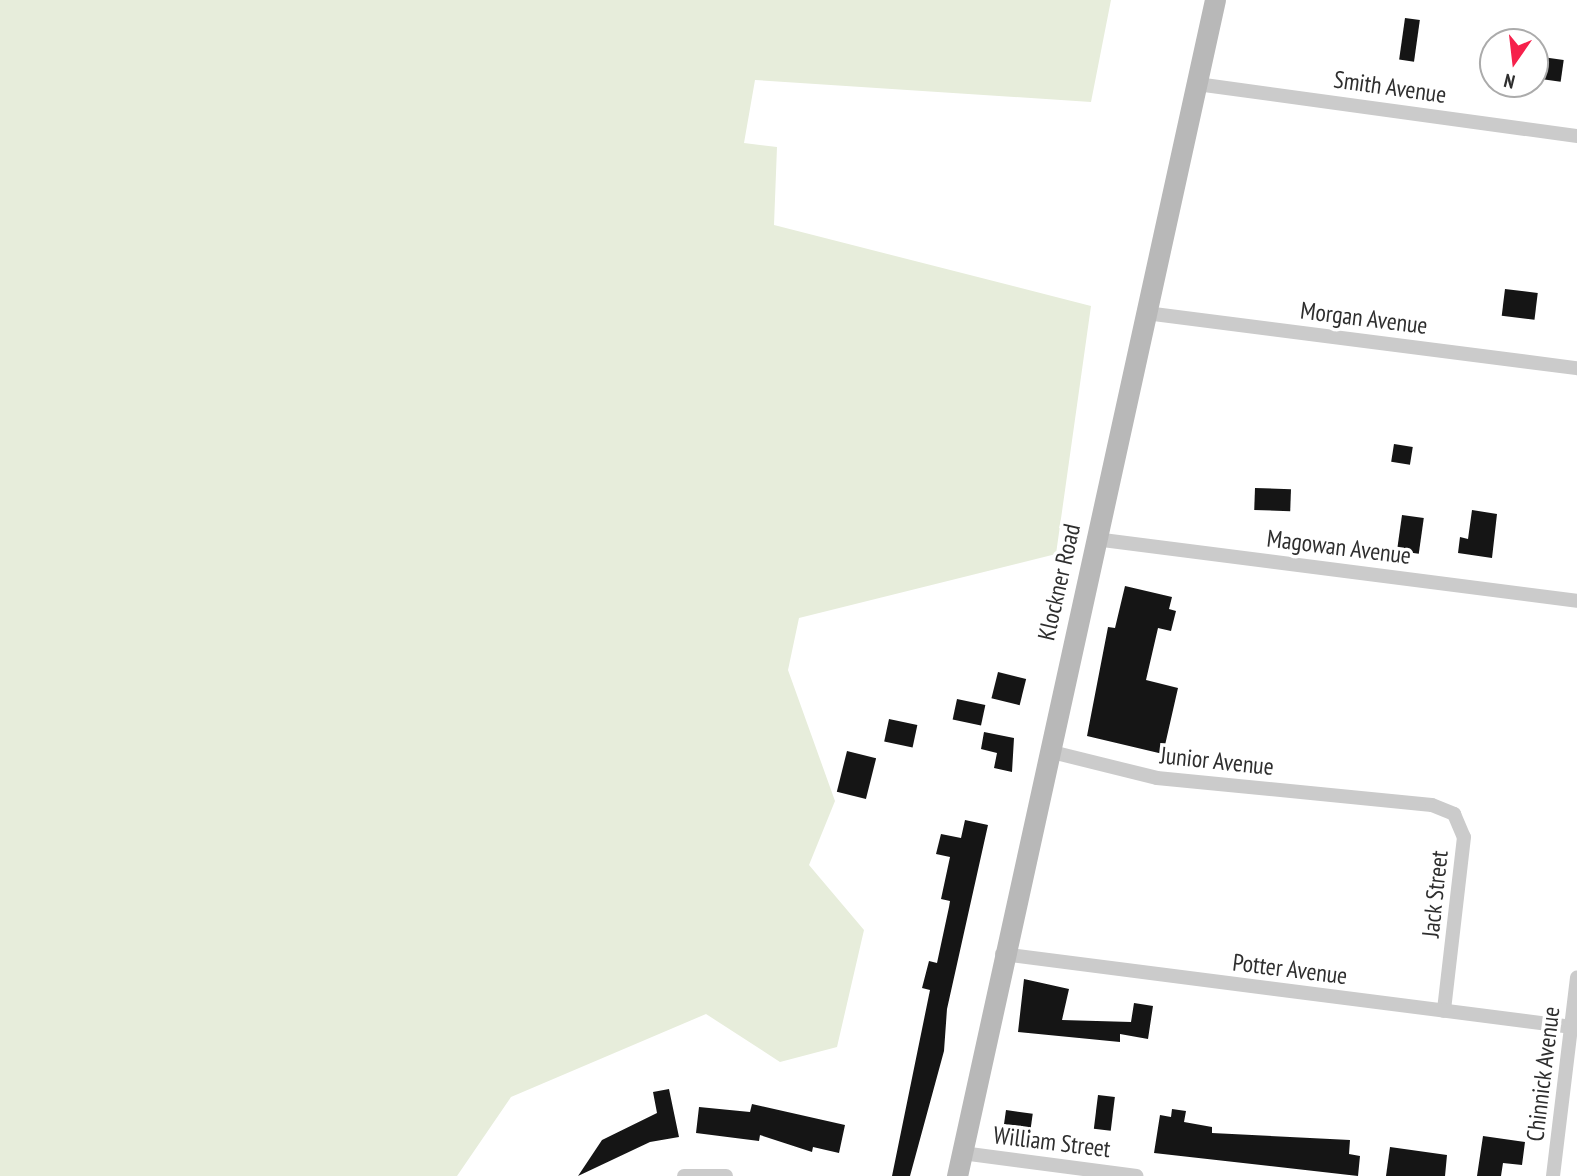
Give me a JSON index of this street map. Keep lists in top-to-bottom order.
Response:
{
  "streets": {
    "main road": ["Klockner Road"],
    "street": [
      "Smith Avenue",
      "Morgan Avenue",
      "Magowan Avenue",
      "Junior Avenue",
      "Jack Street",
      "Potter Avenue",
      "Chinnick Avenue",
      "William Street"
    ]
  },
  "crossings": [
    ["Smith Avenue", "Klockner Road"],
    ["Morgan Avenue", "Klockner Road"],
    ["Magowan Avenue", "Klockner Road"],
    ["Klockner Road", "Junior Avenue"],
    ["Klockner Road", "Potter Avenue"],
    ["Klockner Road", "William Street"],
    ["Junior Avenue", "Jack Street"],
    ["Jack Street", "Potter Avenue"],
    ["Potter Avenue", "Chinnick Avenue"]
  ],
  "north": "bottom"
}
